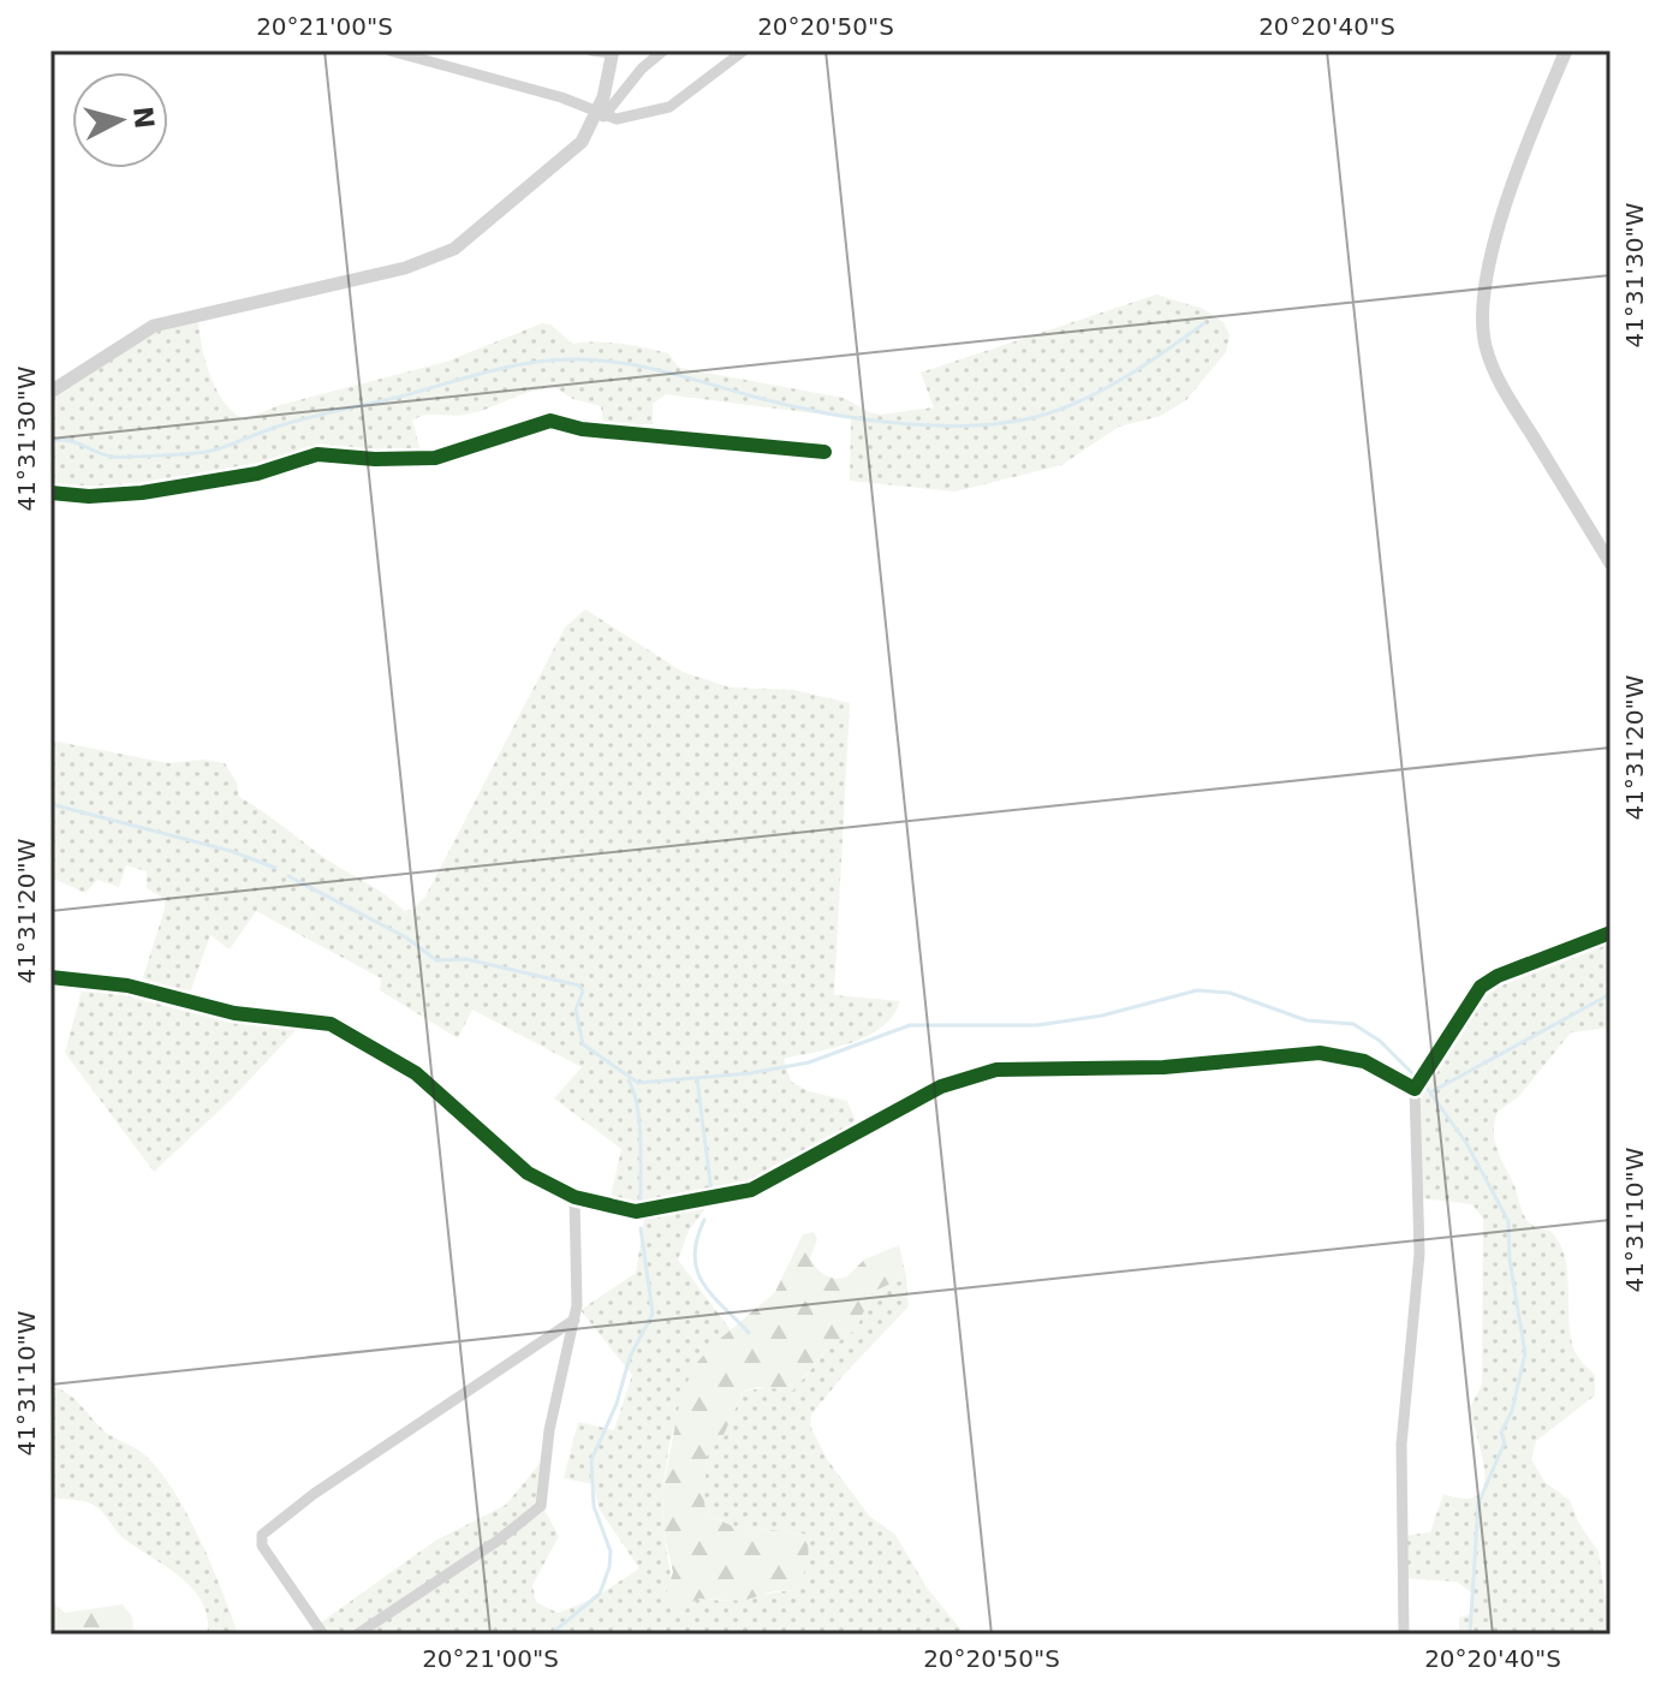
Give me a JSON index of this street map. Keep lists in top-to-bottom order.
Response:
{
  "north": "right",
  "coordinates": [
    "20°21'00\"S",
    "20°20'50\"S",
    "20°20'40\"S",
    "41°31'30\"W",
    "41°31'20\"W",
    "41°31'10\"W"
  ]
}
